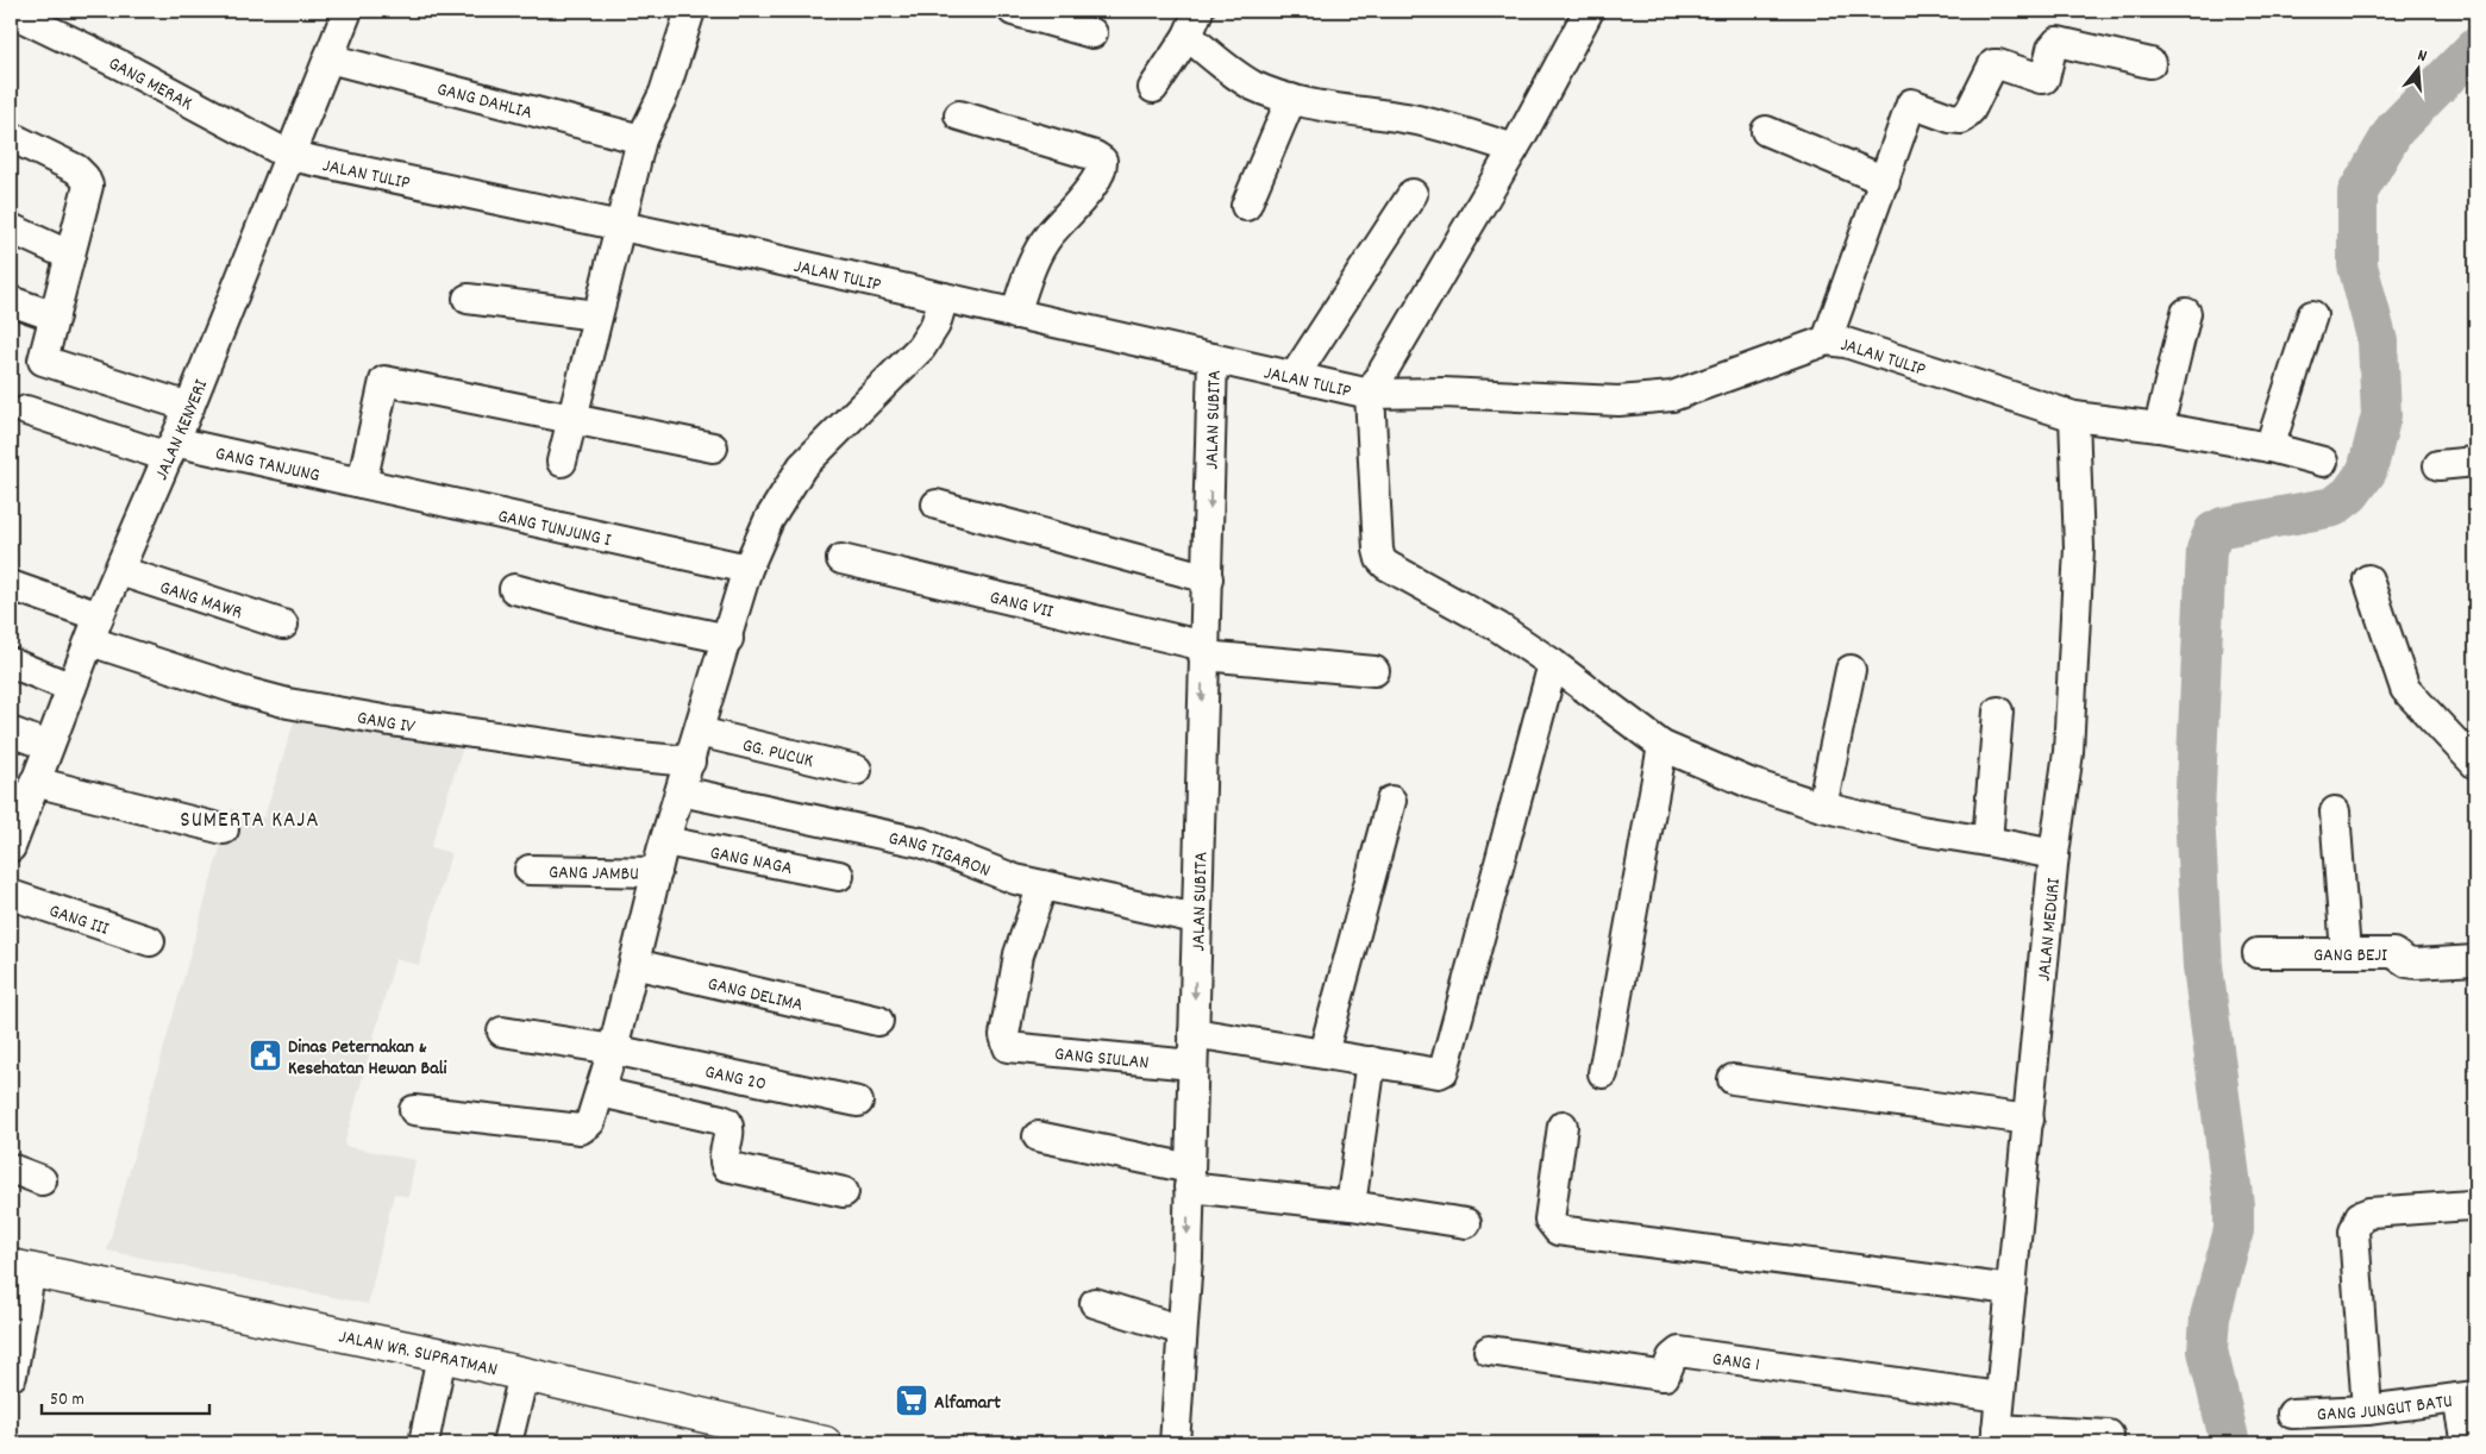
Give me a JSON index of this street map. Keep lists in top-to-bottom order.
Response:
{
  "streets": {
    "main road": ["JALAN WR. SUPRATMAN"],
    "street": [
      "GANG MERAK",
      "GANG DAHLIA",
      "JALAN TULIP",
      "JALAN SUBITA",
      "JALAN KENYERI",
      "GANG TANJUNG",
      "GANG TUNJUNG I",
      "GANG MAWR",
      "GANG VII",
      "GANG IV",
      "GG. PUCUK",
      "GANG TIGARON",
      "GANG NAGA",
      "GANG JAMBU",
      "GANG III",
      "JALAN MEDURI",
      "GANG BEJI",
      "GANG DELIMA",
      "GANG SIULAN",
      "GANG 20",
      "GANG 1",
      "GANG JUNGUT BATU"
    ]
  },
  "crossings": [
    ["GANG MERAK", "JALAN TULIP"],
    ["GANG MERAK", "JALAN KENYERI"],
    ["GANG DAHLIA", "JALAN KENYERI"],
    ["JALAN TULIP", "JALAN SUBITA"],
    ["JALAN TULIP", "JALAN KENYERI"],
    ["JALAN TULIP", "JALAN MEDURI"],
    ["JALAN SUBITA", "GANG VII"],
    ["JALAN SUBITA", "GANG TIGARON"],
    ["JALAN SUBITA", "GANG SIULAN"],
    ["JALAN KENYERI", "GANG TANJUNG"],
    ["JALAN KENYERI", "GANG MAWR"],
    ["JALAN KENYERI", "GANG IV"],
    ["GANG TANJUNG", "GANG TUNJUNG I"],
    ["GANG TIGARON", "GANG SIULAN"],
    ["JALAN MEDURI", "GANG 1"]
  ],
  "districts": ["SUMERTA KAJA"],
  "places": {
    "public building": ["Dinas Peternakan & Kesehatan Hewan Bali"],
    "supermarket": ["Alfamart"]
  },
  "scale_bar": "50 m",
  "north": "top"
}
